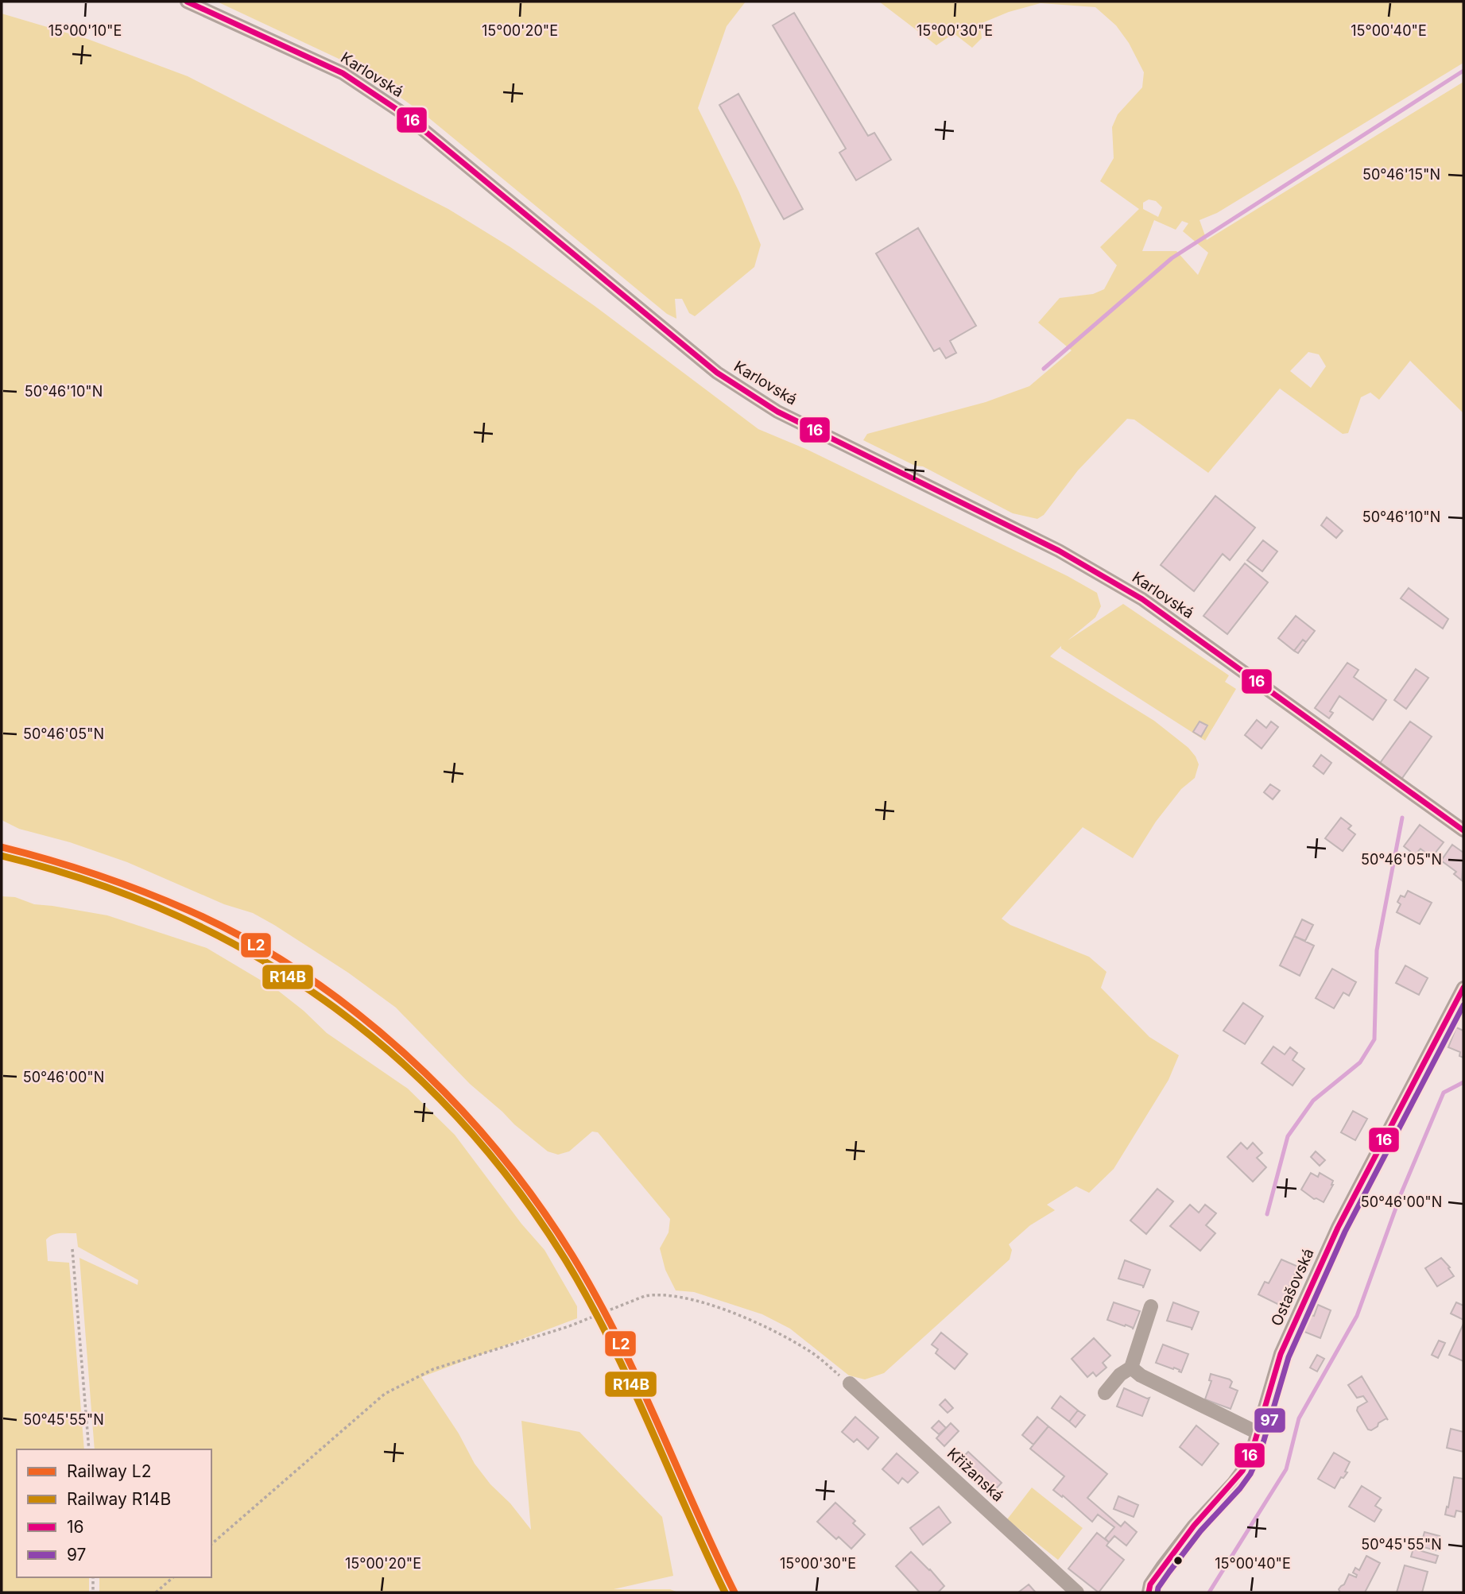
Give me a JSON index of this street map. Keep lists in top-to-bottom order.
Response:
{
  "streets": {
    "street": ["Karlovská", "Ostašovská", "Křižanská"]
  },
  "lines": [
    "transit line 16",
    "rail line L2",
    "rail line R14B",
    "transit line 97"
  ],
  "legend": [
    "Railway L2",
    "Railway R14B",
    "16",
    "97"
  ],
  "coordinates": [
    "15°00'10\"E",
    "15°00'20\"E",
    "15°00'30\"E",
    "15°00'40\"E",
    "50°46'15\"N",
    "50°46'10\"N",
    "50°46'05\"N",
    "50°46'00\"N",
    "50°45'55\"N"
  ]
}
